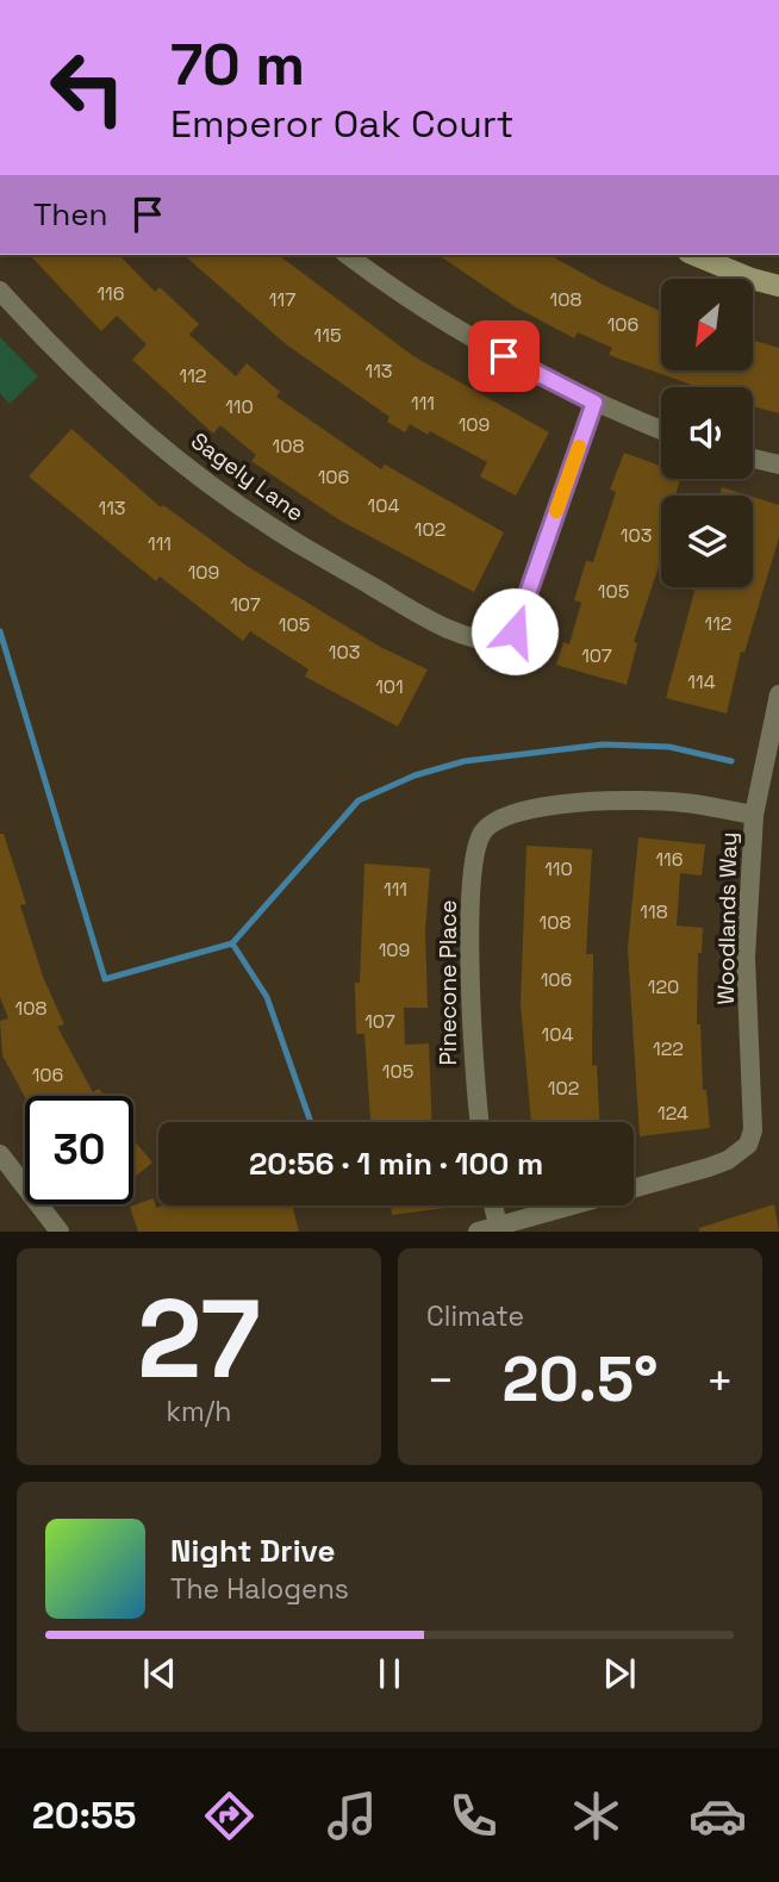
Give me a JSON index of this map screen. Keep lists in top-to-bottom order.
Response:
{
  "streets": {
    "street": ["Sagely Lane", "Woodlands Way", "Pinecone Place"]
  },
  "crossings": [
    ["Woodlands Way", "Pinecone Place"]
  ],
  "house_numbers": [
    "116",
    "117",
    "108",
    "106",
    "115",
    "113",
    "112",
    "111",
    "110",
    "109",
    "108",
    "106",
    "104",
    "113",
    "102",
    "103",
    "111",
    "109",
    "105",
    "107",
    "112",
    "105",
    "103",
    "107",
    "114",
    "101",
    "116",
    "110",
    "111",
    "118",
    "108",
    "109",
    "106",
    "120",
    "108",
    "107",
    "104",
    "122",
    "105",
    "106",
    "102",
    "124"
  ],
  "north": "bottom left",
  "page": {
    "turn": ["70 m", "Emperor Oak Court"],
    "then": "Then",
    "limit": "30",
    "trip": "20:56 · 1 min · 100 m",
    "tile": [
      ["27", "km/h"],
      "Climate"
    ],
    "heat": ["−", "20.5°", "+"],
    "song": ["Night Drive", "The Halogens"],
    "tabs": "20:55"
  }
}
